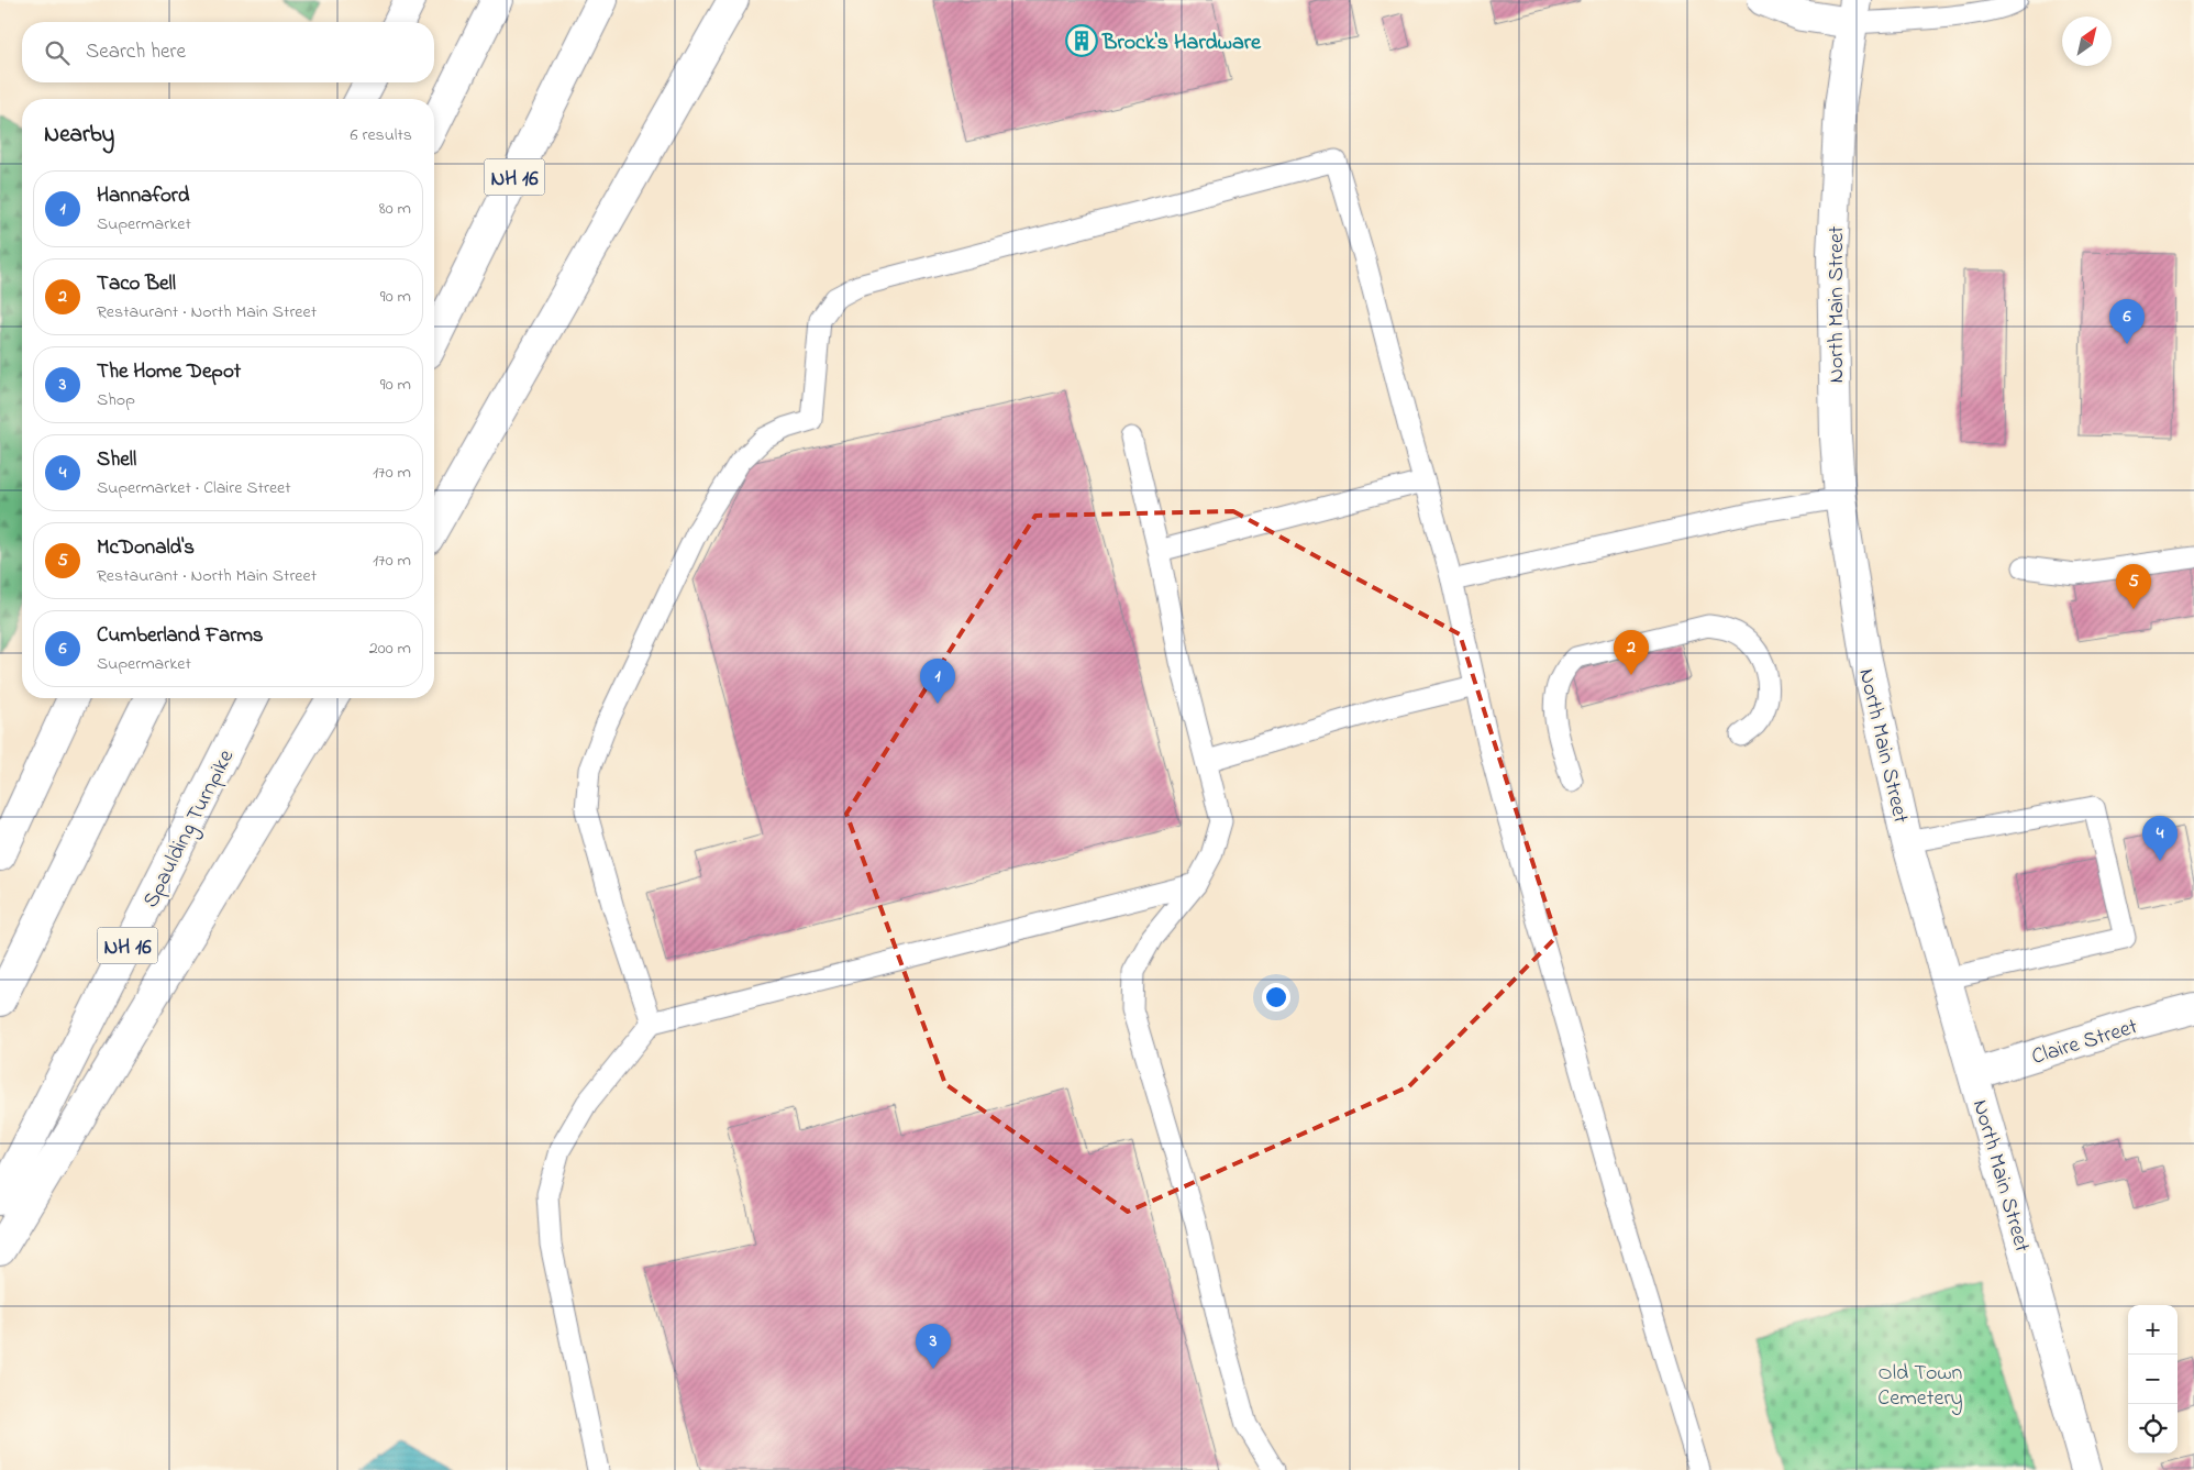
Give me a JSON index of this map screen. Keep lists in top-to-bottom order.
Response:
{
  "streets": {
    "main road": [
      "NH 16",
      "North Main Street",
      "Spaulding Turnpike",
      "Claire Street"
    ]
  },
  "crossings": [
    ["North Main Street", "Claire Street"]
  ],
  "parks": ["Old Town Cemetery"],
  "places": {
    "building": ["Brock's Hardware"]
  },
  "north": "top right",
  "page": {
    "search": "Search here",
    "heading": ["Nearby", "6 results"],
    "list": [
      {
        "mark": "1",
        "name": "Hannaford",
        "note": "Supermarket",
        "value": "80 m"
      },
      {
        "mark": "2",
        "name": "Taco Bell",
        "note": "Restaurant · North Main Street",
        "value": "90 m"
      },
      {
        "mark": "3",
        "name": "The Home Depot",
        "note": "Shop",
        "value": "90 m"
      },
      {
        "mark": "4",
        "name": "Shell",
        "note": "Supermarket · Claire Street",
        "value": "170 m"
      },
      {
        "mark": "5",
        "name": "McDonald's",
        "note": "Restaurant · North Main Street",
        "value": "170 m"
      },
      {
        "mark": "6",
        "name": "Cumberland Farms",
        "note": "Supermarket",
        "value": "200 m"
      }
    ],
    "pins": [
      "6",
      "5",
      "2",
      "1",
      "4",
      "3"
    ],
    "map_buttons": ["+", "−"]
  }
}
